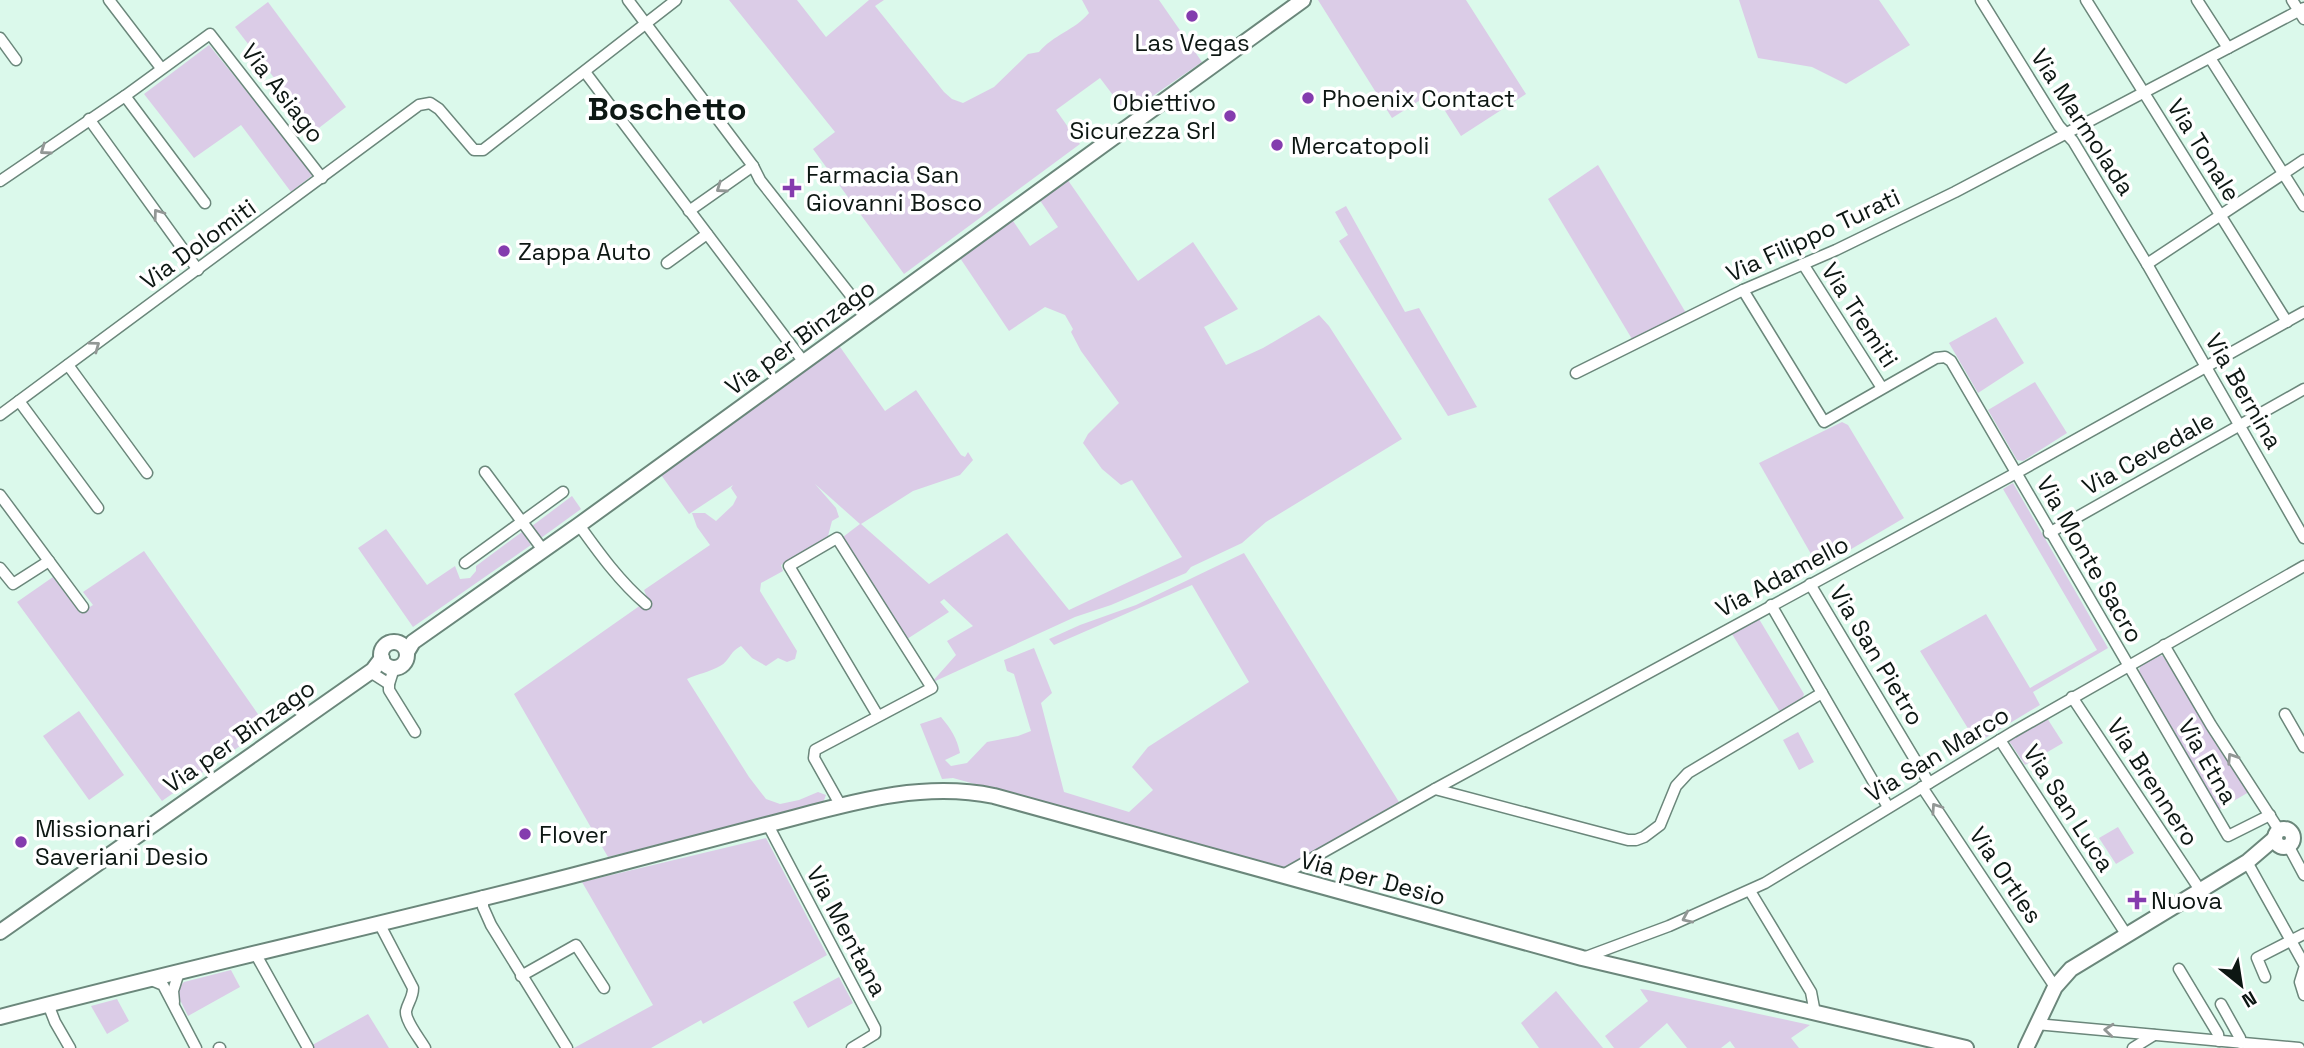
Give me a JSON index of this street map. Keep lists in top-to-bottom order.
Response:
{
  "streets": {
    "street": [
      "Via Asiago",
      "Via Marmolada",
      "Via Tonale",
      "Via Filippo Turati",
      "Via Dolomiti",
      "Via Tremiti",
      "Via per Binzago",
      "Via Bernina",
      "Via Cevedale",
      "Via Monte Sacro",
      "Via Adamello",
      "Via San Pietro",
      "Via San Marco",
      "Via Etna",
      "Via Brennero",
      "Via San Luca",
      "Via Ortles",
      "Via per Desio",
      "Via Mentana"
    ]
  },
  "crossings": [
    ["Via Asiago", "Via Dolomiti"],
    ["Via Marmolada", "Via Filippo Turati"],
    ["Via Marmolada", "Via Bernina"],
    ["Via Tonale", "Via Filippo Turati"],
    ["Via Tonale", "Via Adamello"],
    ["Via Filippo Turati", "Via Tremiti"],
    ["Via Tremiti", "Via Monte Sacro"],
    ["Via Bernina", "Via Cevedale"],
    ["Via Bernina", "Via Adamello"],
    ["Via Cevedale", "Via Monte Sacro"],
    ["Via Monte Sacro", "Via Adamello"],
    ["Via Monte Sacro", "Via San Marco"],
    ["Via Monte Sacro", "Via Etna"],
    ["Via Adamello", "Via San Pietro"],
    ["Via Adamello", "Via per Desio"],
    ["Via San Pietro", "Via San Marco"],
    ["Via San Pietro", "Via Ortles"],
    ["Via San Marco", "Via Etna"],
    ["Via San Marco", "Via Brennero"],
    ["Via San Marco", "Via San Luca"],
    ["Via San Marco", "Via Ortles"],
    ["Via San Marco", "Via per Desio"],
    ["Via per Desio", "Via Mentana"]
  ],
  "one_way": ["Via Ortles"],
  "districts": ["Boschetto"],
  "places": {
    "other": [
      "Las Vegas",
      "Phoenix Contact",
      "Obiettivo Sicurezza Srl",
      "Mercatopoli",
      "Zappa Auto",
      "Flover",
      "Missionari Saveriani Desio"
    ],
    "health": ["Farmacia San Giovanni Bosco", "Nuova"]
  },
  "north": "bottom right"
}
